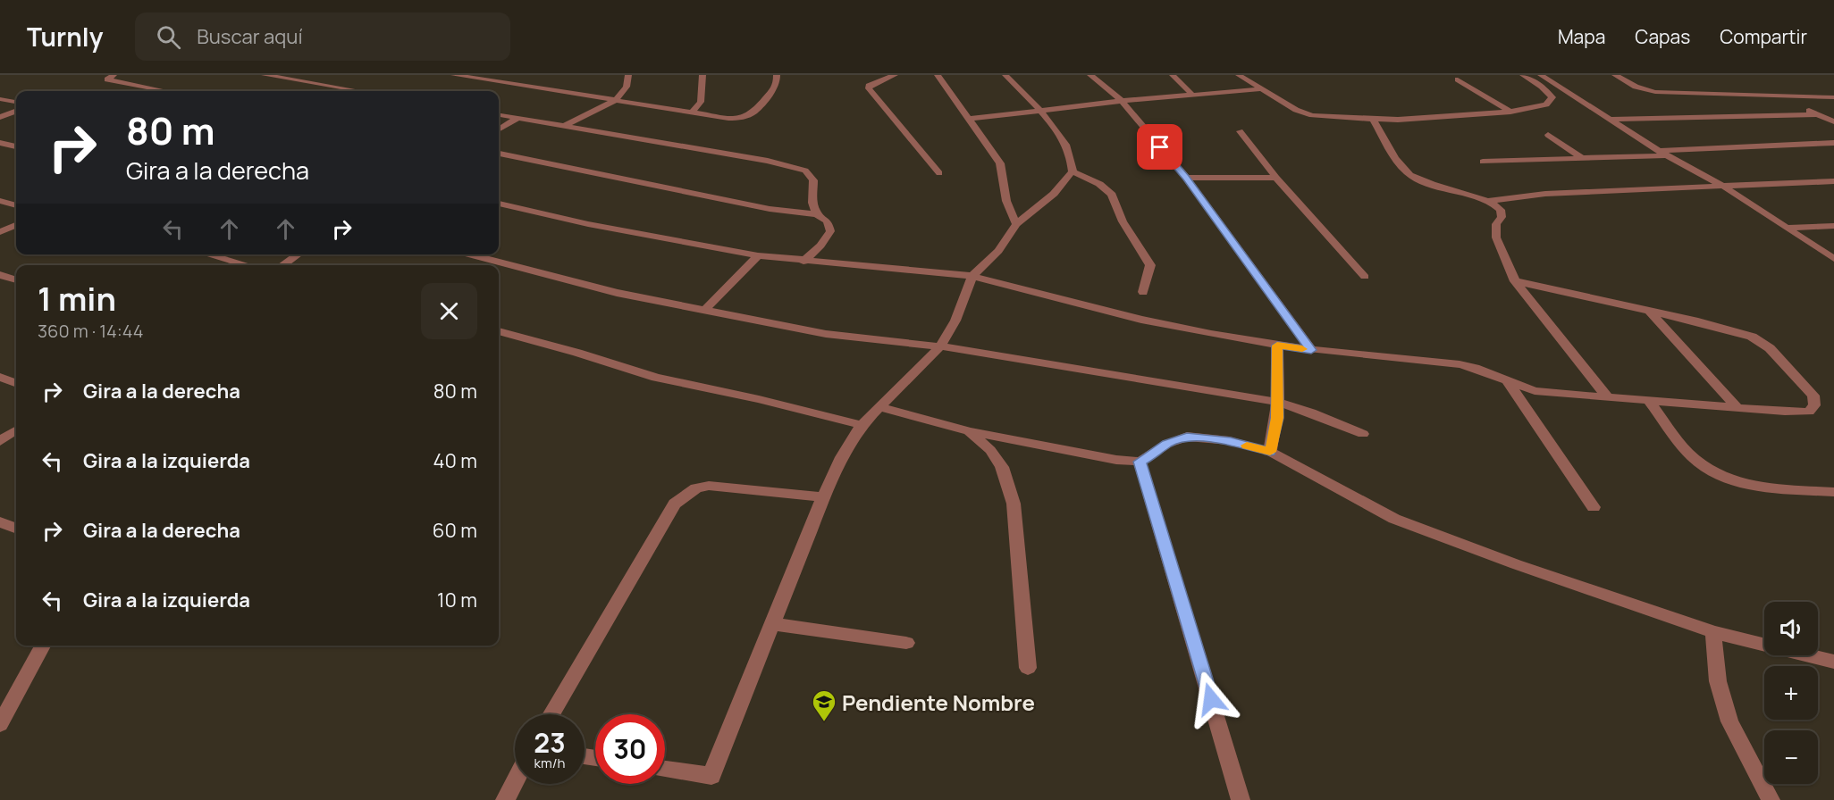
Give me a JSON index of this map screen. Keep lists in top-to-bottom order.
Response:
{
  "places": {
    "school or university": ["Pendiente Nombre"]
  },
  "page": {
    "header": "Turnly",
    "search": "Buscar aquí",
    "nav": ["Mapa", "Capas", "Compartir"],
    "turn": ["80 m", "Gira a la derecha"],
    "heading": ["1 min", "360 m · 14:44"],
    "list": [
      {
        "name": "Gira a la derecha",
        "value": "80 m"
      },
      {
        "name": "Gira a la izquierda",
        "value": "40 m"
      },
      {
        "name": "Gira a la derecha",
        "value": "60 m"
      },
      {
        "name": "Gira a la izquierda",
        "value": "10 m"
      }
    ],
    "map_buttons": ["+", "−"],
    "speed": "23 km/h",
    "limit": "30"
  }
}
